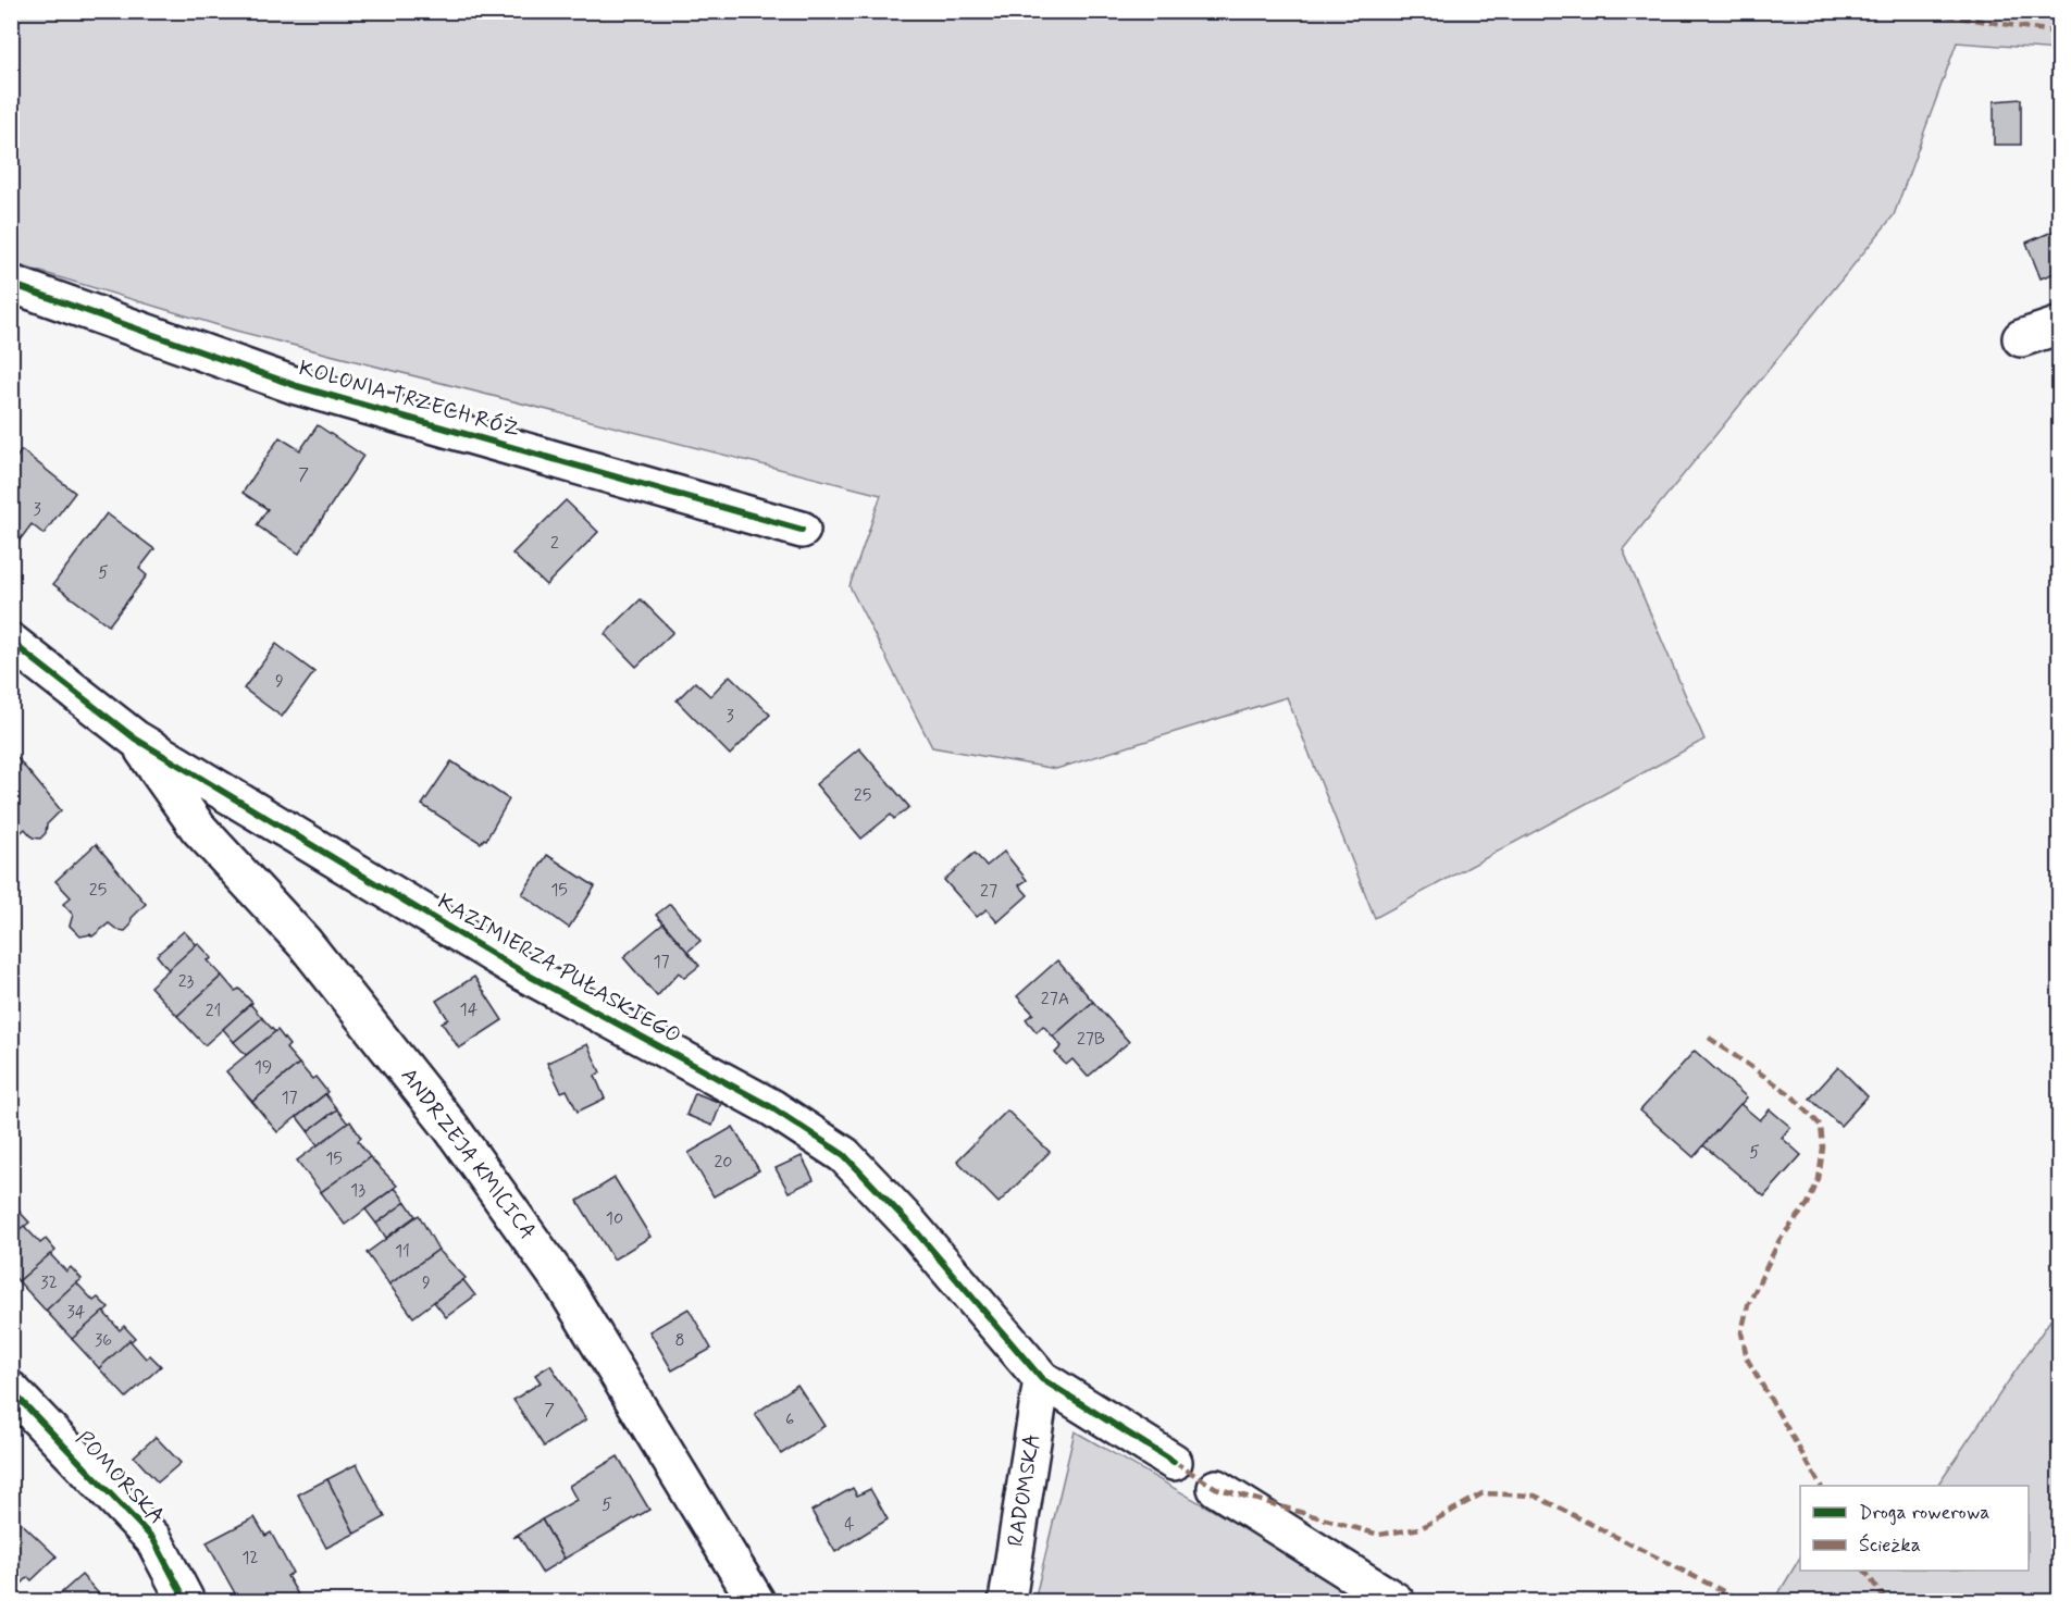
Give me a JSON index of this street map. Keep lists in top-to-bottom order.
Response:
{
  "streets": {
    "street": [
      "KOLONIA TRZECH RÓŻ",
      "KAZIMIERZA PUŁASKIEGO",
      "ANDRZEJA KMICICA",
      "POMORSKA",
      "RADOMSKA"
    ]
  },
  "crossings": [
    ["KAZIMIERZA PUŁASKIEGO", "ANDRZEJA KMICICA"],
    ["KAZIMIERZA PUŁASKIEGO", "RADOMSKA"]
  ],
  "house_numbers": [
    "7",
    "3",
    "2",
    "5",
    "9",
    "3",
    "25",
    "25",
    "15",
    "27",
    "17",
    "23",
    "27A",
    "14",
    "21",
    "27B",
    "19",
    "17",
    "5",
    "15",
    "20",
    "13",
    "10",
    "11",
    "32",
    "9",
    "34",
    "36",
    "8",
    "7",
    "6",
    "5",
    "4",
    "12"
  ],
  "legend": ["Droga rowerowa", "Ścieżka"]
}
